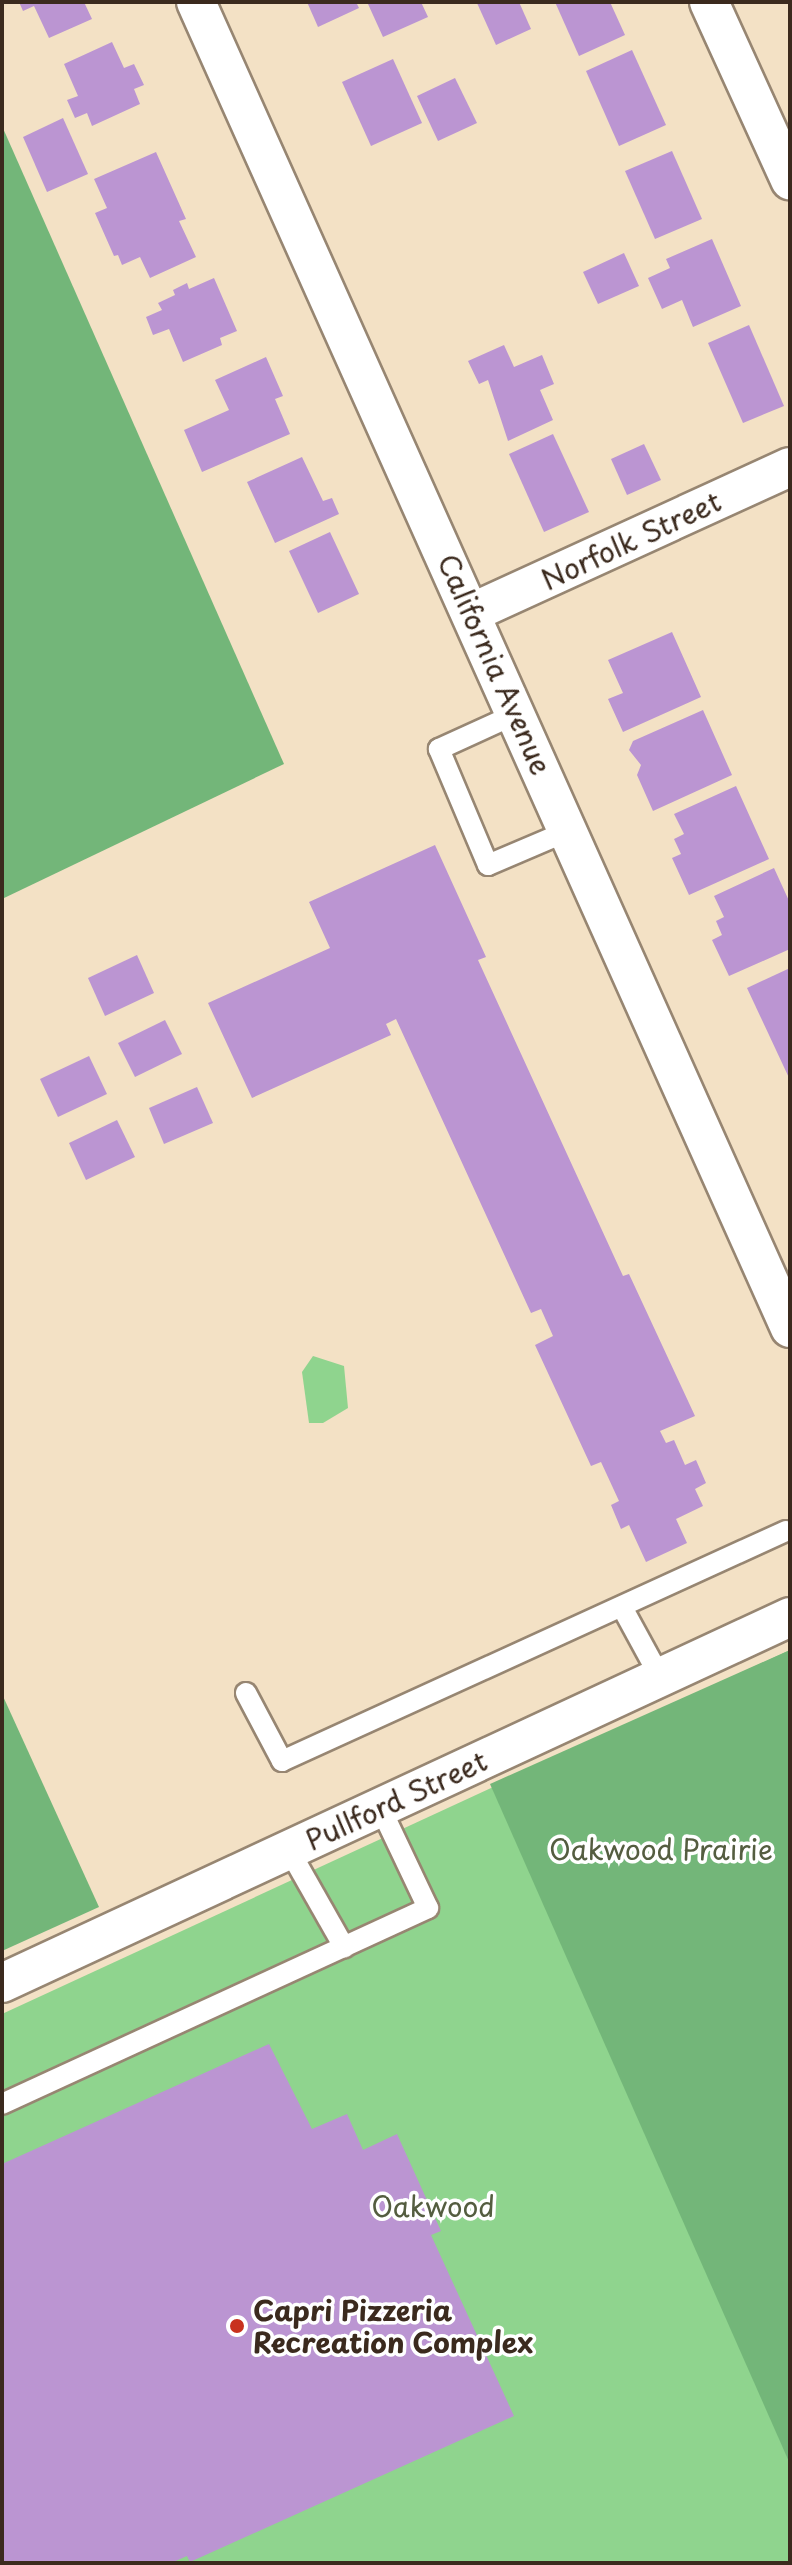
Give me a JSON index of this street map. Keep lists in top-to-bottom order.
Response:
{
  "streets": {
    "street": ["Norfolk Street", "California Avenue", "Pullford Street"]
  },
  "crossings": [
    ["Norfolk Street", "California Avenue"]
  ],
  "parks": ["Oakwood Prairie", "Oakwood"],
  "places": ["Capri Pizzeria Recreation Complex"]
}
